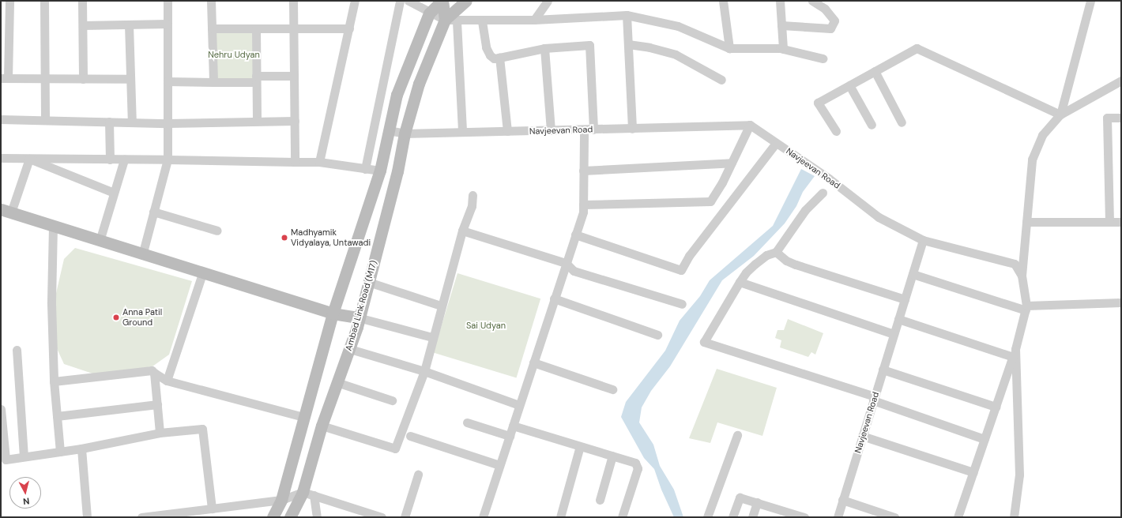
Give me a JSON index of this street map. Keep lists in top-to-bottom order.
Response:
{
  "streets": {
    "main road": ["Ambad Link Road (M17)"],
    "street": ["Navjeevan Road"]
  },
  "crossings": [
    ["Navjeevan Road", "Ambad Link Road (M17)"]
  ],
  "parks": ["Nehru Udyan", "Sai Udyan"],
  "places": ["Madhyamik Vidyalaya, Untawadi", "Anna Patil Ground"],
  "north": "bottom"
}
